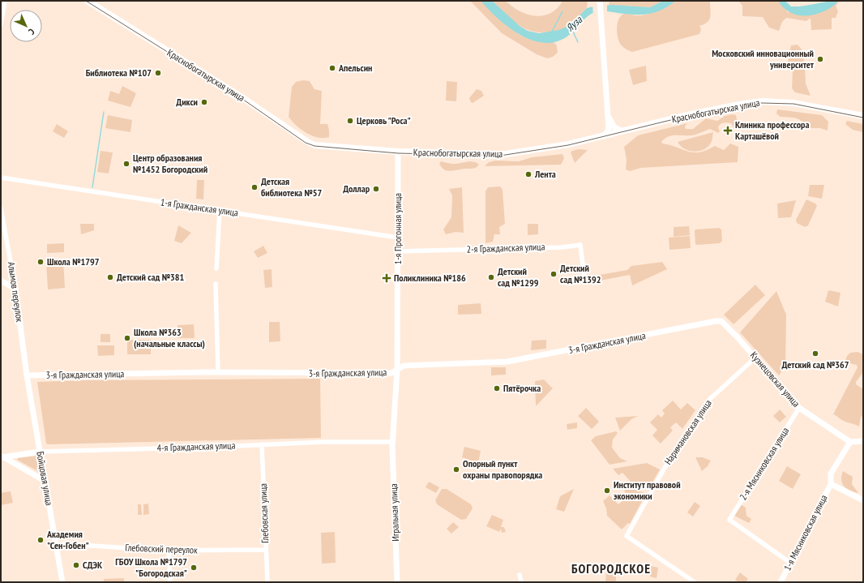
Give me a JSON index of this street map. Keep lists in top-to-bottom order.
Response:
{
  "streets": {
    "main road": ["Краснобогатырская улица"],
    "street": [
      "1-я Гражданская улица",
      "1-я Прогонная улица",
      "2-я Гражданская улица",
      "Алымов переулок",
      "3-я Гражданская улица",
      "Кузнецовская улица",
      "Наримановская улица",
      "4-я Гражданская улица",
      "2-я Мясниковская улица",
      "Бойцовая улица",
      "Игральная улица",
      "Глебовская улица",
      "1-я Мясниковская улица",
      "Глебовский переулок"
    ]
  },
  "crossings": [
    ["Краснобогатырская улица", "1-я Прогонная улица"],
    ["1-я Гражданская улица", "1-я Прогонная улица"],
    ["1-я Прогонная улица", "2-я Гражданская улица"],
    ["1-я Прогонная улица", "3-я Гражданская улица"],
    ["1-я Прогонная улица", "4-я Гражданская улица"],
    ["1-я Прогонная улица", "Игральная улица"],
    ["Алымов переулок", "3-я Гражданская улица"],
    ["Алымов переулок", "Бойцовая улица"],
    ["3-я Гражданская улица", "Кузнецовская улица"],
    ["3-я Гражданская улица", "Бойцовая улица"],
    ["Кузнецовская улица", "Наримановская улица"],
    ["Кузнецовская улица", "2-я Мясниковская улица"],
    ["Кузнецовская улица", "1-я Мясниковская улица"],
    ["4-я Гражданская улица", "Бойцовая улица"],
    ["4-я Гражданская улица", "Игральная улица"],
    ["4-я Гражданская улица", "Глебовская улица"],
    ["2-я Мясниковская улица", "1-я Мясниковская улица"],
    ["Бойцовая улица", "Глебовский переулок"],
    ["Глебовская улица", "Глебовский переулок"]
  ],
  "districts": ["БОГОРОДСКОЕ"],
  "water": ["Яуза"],
  "places": {
    "other": [
      "Московский инновационный университет",
      "Апельсин",
      "Библиотека №107",
      "Дикси",
      "Церковь \"Роса\"",
      "Центр образования №1452 Богородский",
      "Лента",
      "Детская библиотека №57",
      "Доллар",
      "Школа №1797",
      "Детский сад №1392",
      "Детский сад №381",
      "Детский сад №1299",
      "Школа №363 (начальные классы)",
      "Детский сад №367",
      "Пятёрочка",
      "Опорный пункт охраны правопорядка",
      "Институт правовой экономики",
      "Академия \"Сен-Гобен\"",
      "СДЭК",
      "ГБОУ Школа №1797 \"Богородская\""
    ],
    "health": ["Клиника профессора Карташёвой", "Поликлиника №186"]
  },
  "north": "bottom right"
}
